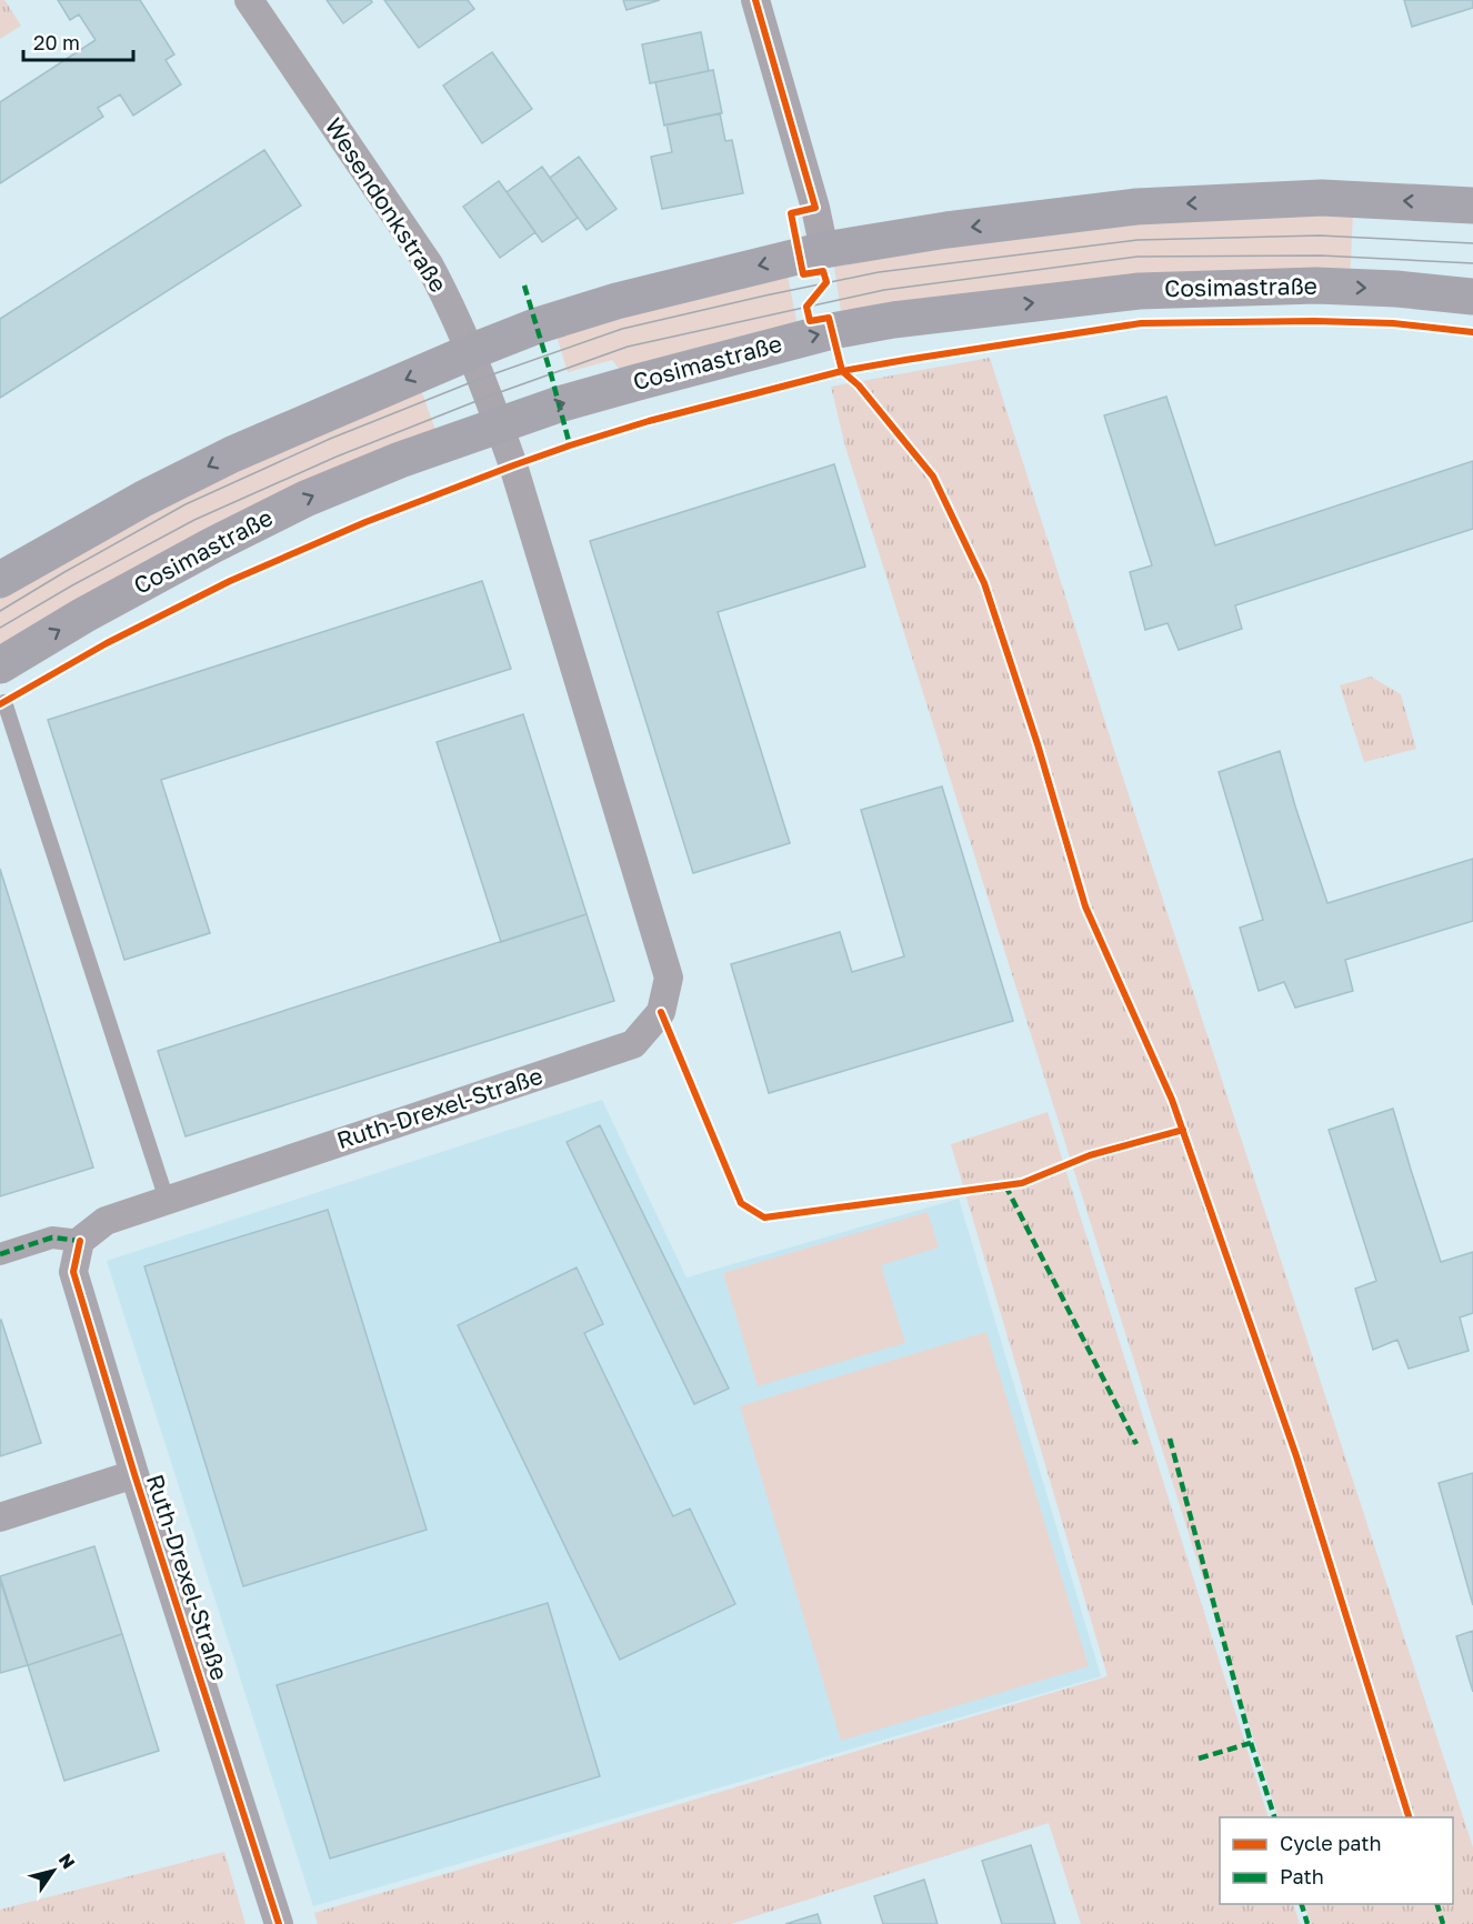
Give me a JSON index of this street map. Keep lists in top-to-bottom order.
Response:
{
  "streets": {
    "main road": ["Cosimastraße"],
    "street": ["Wesendonkstraße", "Ruth-Drexel-Straße"]
  },
  "crossings": [
    ["Wesendonkstraße", "Cosimastraße"],
    ["Wesendonkstraße", "Ruth-Drexel-Straße"],
    ["Cosimastraße", "Ruth-Drexel-Straße"]
  ],
  "legend": ["Cycle path", "Path"],
  "scale_bar": "20 m",
  "north": "top right"
}
